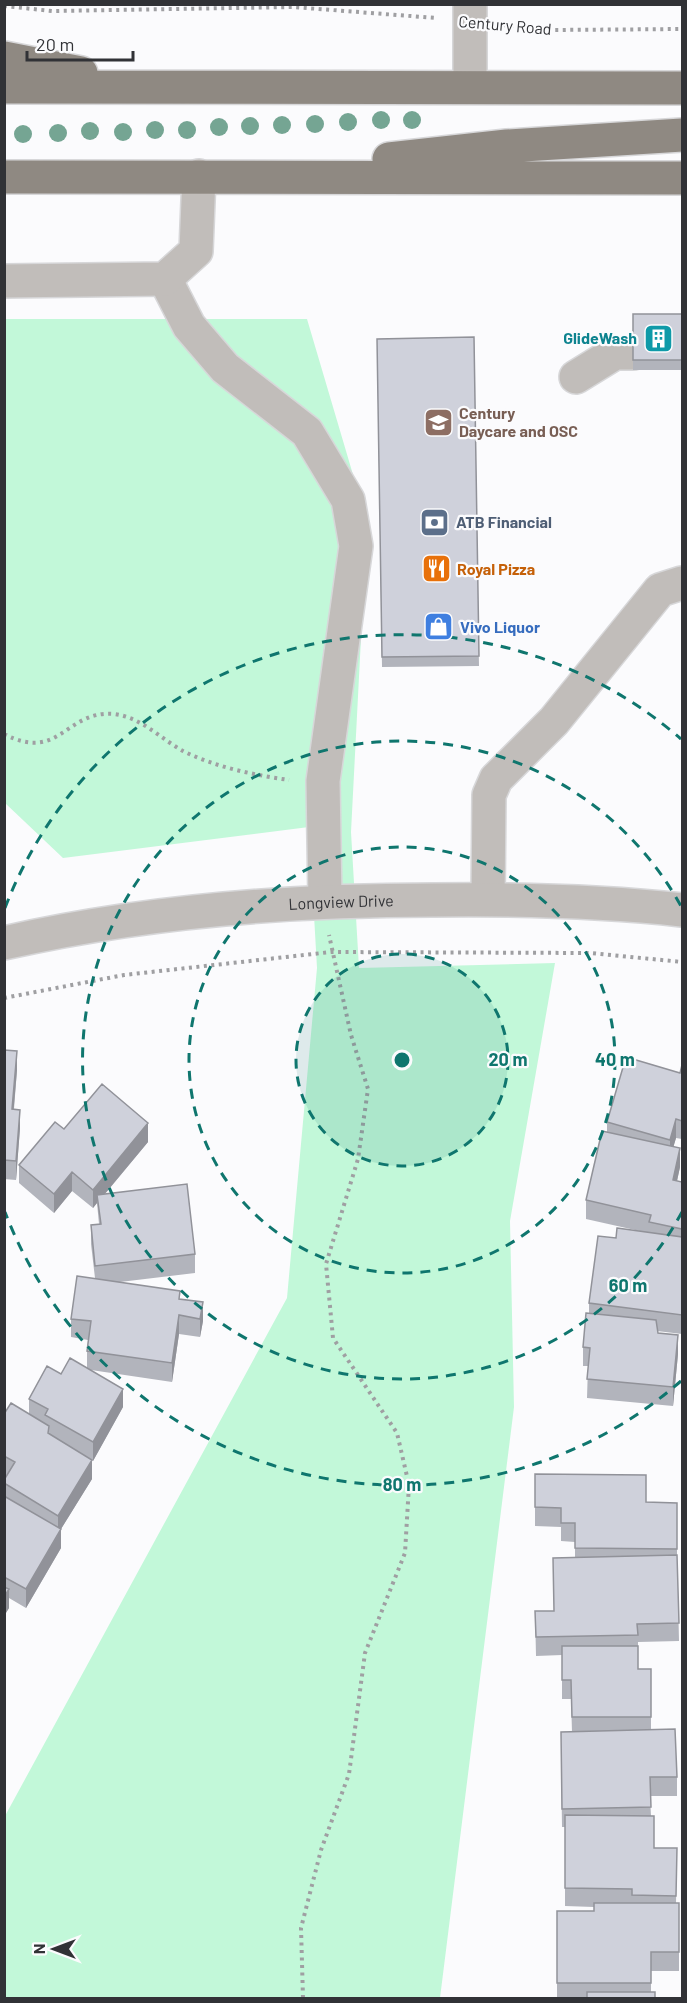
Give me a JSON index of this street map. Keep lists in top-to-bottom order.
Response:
{
  "streets": {
    "street": ["Longview Drive"],
    "path": ["Century Road"]
  },
  "places": {
    "building": ["GlideWash"],
    "school or university": ["Century Daycare and OSC"],
    "bank": ["ATB Financial"],
    "restaurant": ["Royal Pizza"],
    "shop": ["Vivo Liquor"]
  },
  "scale_bar": "20 m",
  "north": "left",
  "rings": [
    "20 m",
    "40 m",
    "60 m",
    "80 m"
  ]
}
